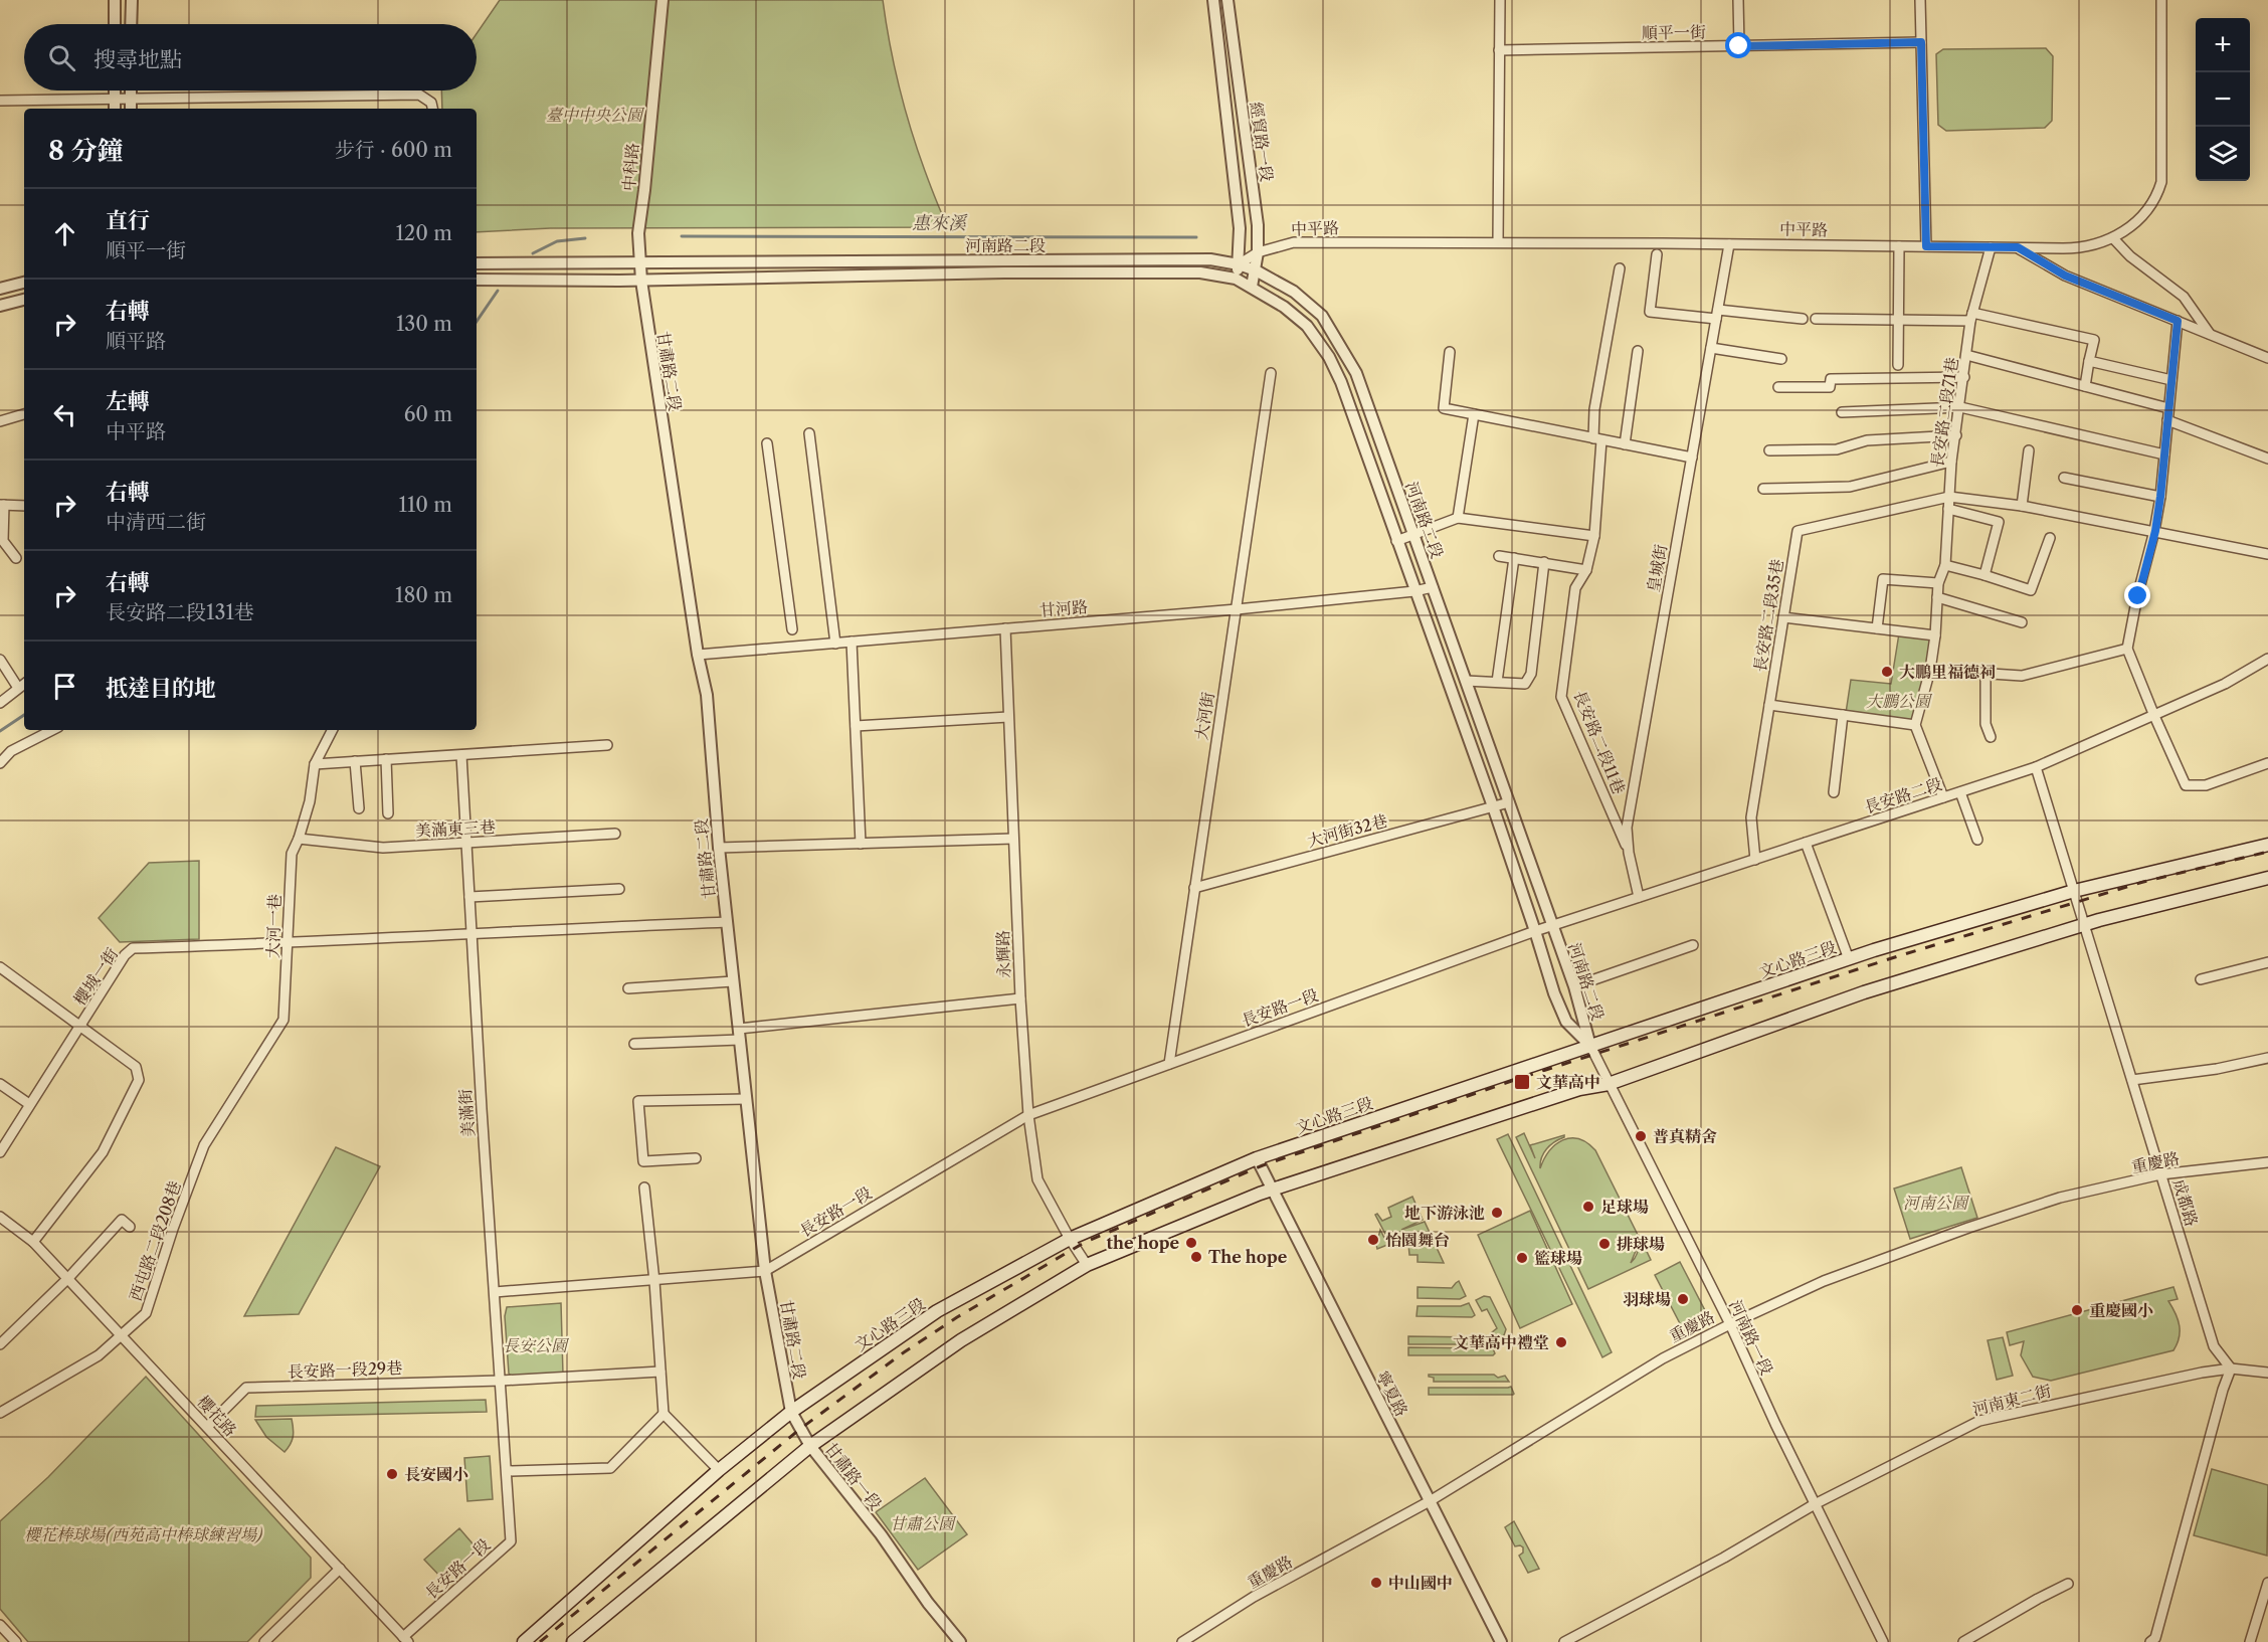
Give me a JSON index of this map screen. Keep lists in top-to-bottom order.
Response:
{
  "streets": {
    "main road": ["文心路三段"],
    "street": [
      "順平一街",
      "經貿路一段",
      "中科路",
      "中平路",
      "河南路二段",
      "甘肅路二段",
      "長安路二段71巷",
      "皇城街",
      "甘河路",
      "長安路二段35巷",
      "大河街",
      "長安路二段11巷",
      "長安路二段",
      "美滿東三巷",
      "大河街32巷",
      "大河一巷",
      "永輝路",
      "櫻城一街",
      "長安路一段",
      "美滿街",
      "重慶路",
      "成都路",
      "西屯路二段208巷",
      "河南路一段",
      "長安路一段29巷",
      "寧夏路",
      "河南東二街",
      "櫻花路",
      "甘肅路一段"
    ]
  },
  "crossings": [
    ["經貿路一段", "中平路"],
    ["經貿路一段", "河南路二段"],
    ["中科路", "河南路二段"],
    ["中科路", "甘肅路二段"],
    ["中平路", "河南路二段"],
    ["中平路", "長安路二段71巷"],
    ["中平路", "皇城街"],
    ["河南路二段", "甘肅路二段"],
    ["河南路二段", "甘河路"],
    ["河南路二段", "長安路二段"],
    ["河南路二段", "大河街32巷"],
    ["河南路二段", "文心路三段"],
    ["河南路二段", "長安路一段"],
    ["河南路二段", "河南路一段"],
    ["甘肅路二段", "甘河路"],
    ["甘肅路二段", "文心路三段"],
    ["甘肅路二段", "長安路一段"],
    ["甘肅路二段", "甘肅路一段"],
    ["長安路二段71巷", "長安路二段35巷"],
    ["皇城街", "長安路二段11巷"],
    ["皇城街", "長安路二段"],
    ["甘河路", "大河街"],
    ["甘河路", "永輝路"],
    ["長安路二段35巷", "長安路二段"],
    ["大河街", "大河街32巷"],
    ["大河街", "長安路一段"],
    ["長安路二段", "長安路一段"],
    ["長安路二段", "成都路"],
    ["美滿東三巷", "大河一巷"],
    ["美滿東三巷", "美滿街"],
    ["大河一巷", "櫻城一街"],
    ["大河一巷", "西屯路二段208巷"],
    ["永輝路", "文心路三段"],
    ["永輝路", "長安路一段"],
    ["文心路三段", "成都路"],
    ["文心路三段", "河南路一段"],
    ["文心路三段", "寧夏路"],
    ["長安路一段", "美滿街"],
    ["長安路一段", "長安路一段29巷"],
    ["長安路一段", "櫻花路"],
    ["重慶路", "成都路"],
    ["重慶路", "河南路一段"],
    ["重慶路", "寧夏路"],
    ["成都路", "河南東二街"],
    ["西屯路二段208巷", "櫻花路"],
    ["河南路一段", "河南東二街"],
    ["長安路一段29巷", "櫻花路"]
  ],
  "water": ["惠來溪"],
  "parks": [
    "臺中中央公園",
    "大鵬公園",
    "河南公園",
    "長安公園",
    "甘肅公園",
    "櫻花棒球場(西苑高中棒球練習場)"
  ],
  "places": {
    "other": [
      "大鵬里福德祠",
      "普真精舍",
      "足球場",
      "地下游泳池",
      "怡園舞台",
      "the hope",
      "排球場",
      "The hope",
      "籃球場",
      "羽球場",
      "重慶國小",
      "文華高中禮堂",
      "長安國小",
      "中山國中"
    ],
    "transit": ["文華高中"]
  },
  "page": {
    "map_buttons": ["+", "−"],
    "search": "搜尋地點",
    "heading": ["8 分鐘", "步行 · 600 m"],
    "list": [
      ["直行", "順平一街", "120 m"],
      ["右轉", "順平路", "130 m"],
      ["左轉", "中平路", "60 m"],
      ["右轉", "中清西二街", "110 m"],
      ["右轉", "長安路二段131巷", "180 m"],
      "抵達目的地"
    ]
  }
}
